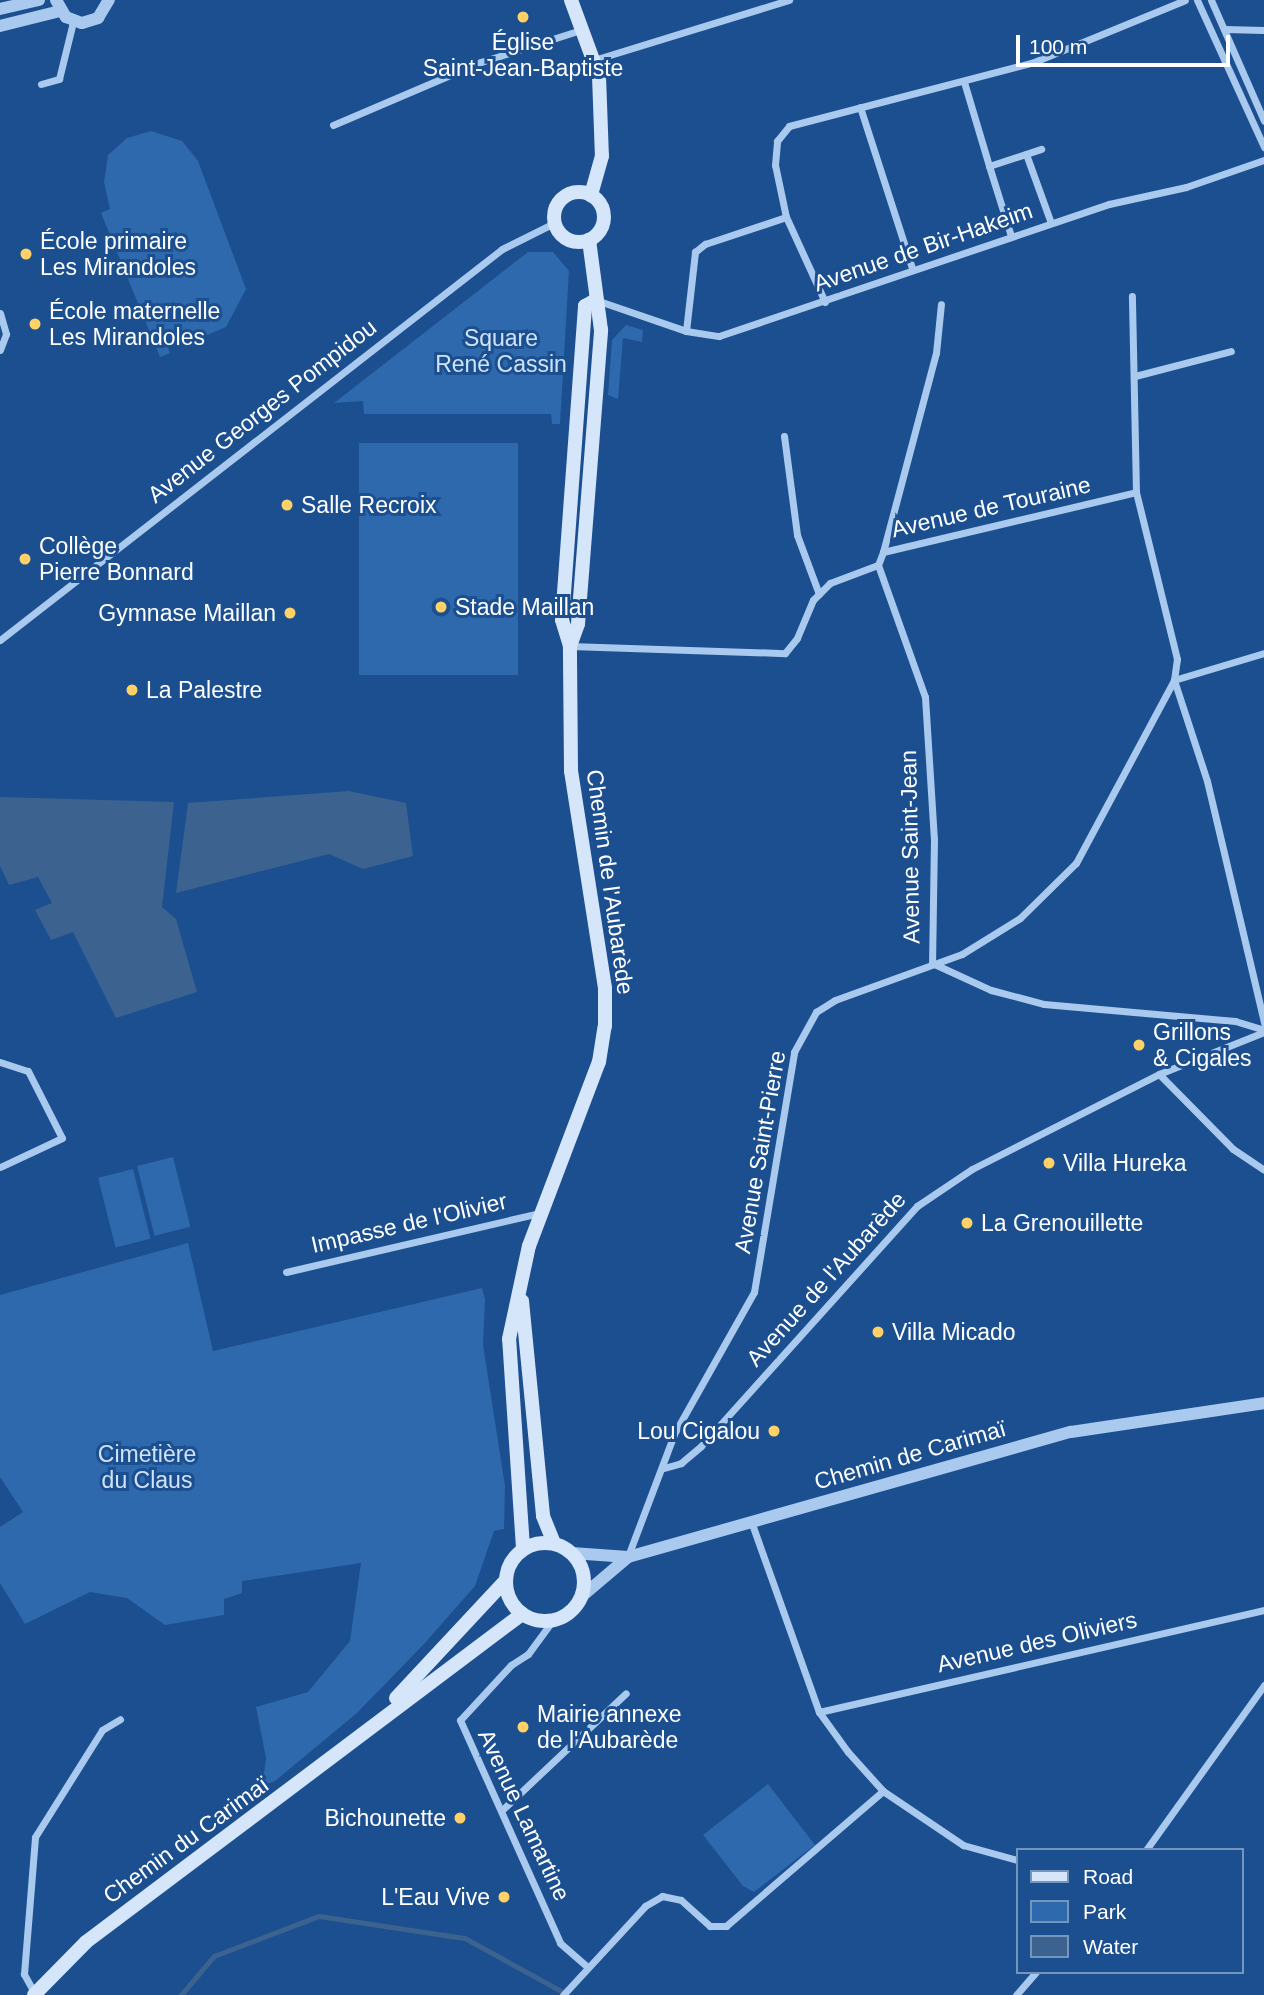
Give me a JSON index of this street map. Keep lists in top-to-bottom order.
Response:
{
  "streets": {
    "main road": ["Chemin de l'Aubarède", "Chemin du Carimaï"],
    "street": [
      "Avenue de Bir-Hakeim",
      "Avenue Georges Pompidou",
      "Avenue de Touraine",
      "Avenue Saint-Jean",
      "Avenue Saint-Pierre",
      "Impasse de l'Olivier",
      "Avenue de l'Aubarède",
      "Chemin de Carimaï",
      "Avenue des Oliviers",
      "Avenue Lamartine"
    ]
  },
  "crossings": [
    ["Avenue de Bir-Hakeim", "Chemin de l'Aubarède"],
    ["Avenue de Touraine", "Avenue Saint-Jean"],
    ["Avenue de Touraine", "Chemin de l'Aubarède"],
    ["Avenue de Touraine", "Avenue Saint-Pierre"],
    ["Avenue Saint-Jean", "Avenue Saint-Pierre"],
    ["Avenue Saint-Jean", "Avenue de l'Aubarède"],
    ["Chemin de l'Aubarède", "Impasse de l'Olivier"],
    ["Chemin de l'Aubarède", "Chemin de Carimaï"],
    ["Chemin de l'Aubarède", "Avenue Lamartine"],
    ["Chemin de l'Aubarède", "Chemin du Carimaï"],
    ["Avenue Saint-Pierre", "Avenue de l'Aubarède"],
    ["Avenue Saint-Pierre", "Chemin de Carimaï"],
    ["Chemin de Carimaï", "Avenue Lamartine"],
    ["Chemin de Carimaï", "Chemin du Carimaï"],
    ["Avenue Lamartine", "Chemin du Carimaï"]
  ],
  "parks": ["Square René Cassin", "Cimetière du Claus"],
  "places": [
    "Église Saint-Jean-Baptiste",
    "École primaire Les Mirandoles",
    "École maternelle Les Mirandoles",
    "Salle Recroix",
    "Collège Pierre Bonnard",
    "Stade Maillan",
    "Gymnase Maillan",
    "La Palestre",
    "Grillons & Cigales",
    "Villa Hureka",
    "La Grenouillette",
    "Villa Micado",
    "Lou Cigalou",
    "Mairie annexe de l'Aubarède",
    "Bichounette",
    "L'Eau Vive"
  ],
  "legend": ["Road", "Park", "Water"],
  "scale_bar": "100 m"
}
